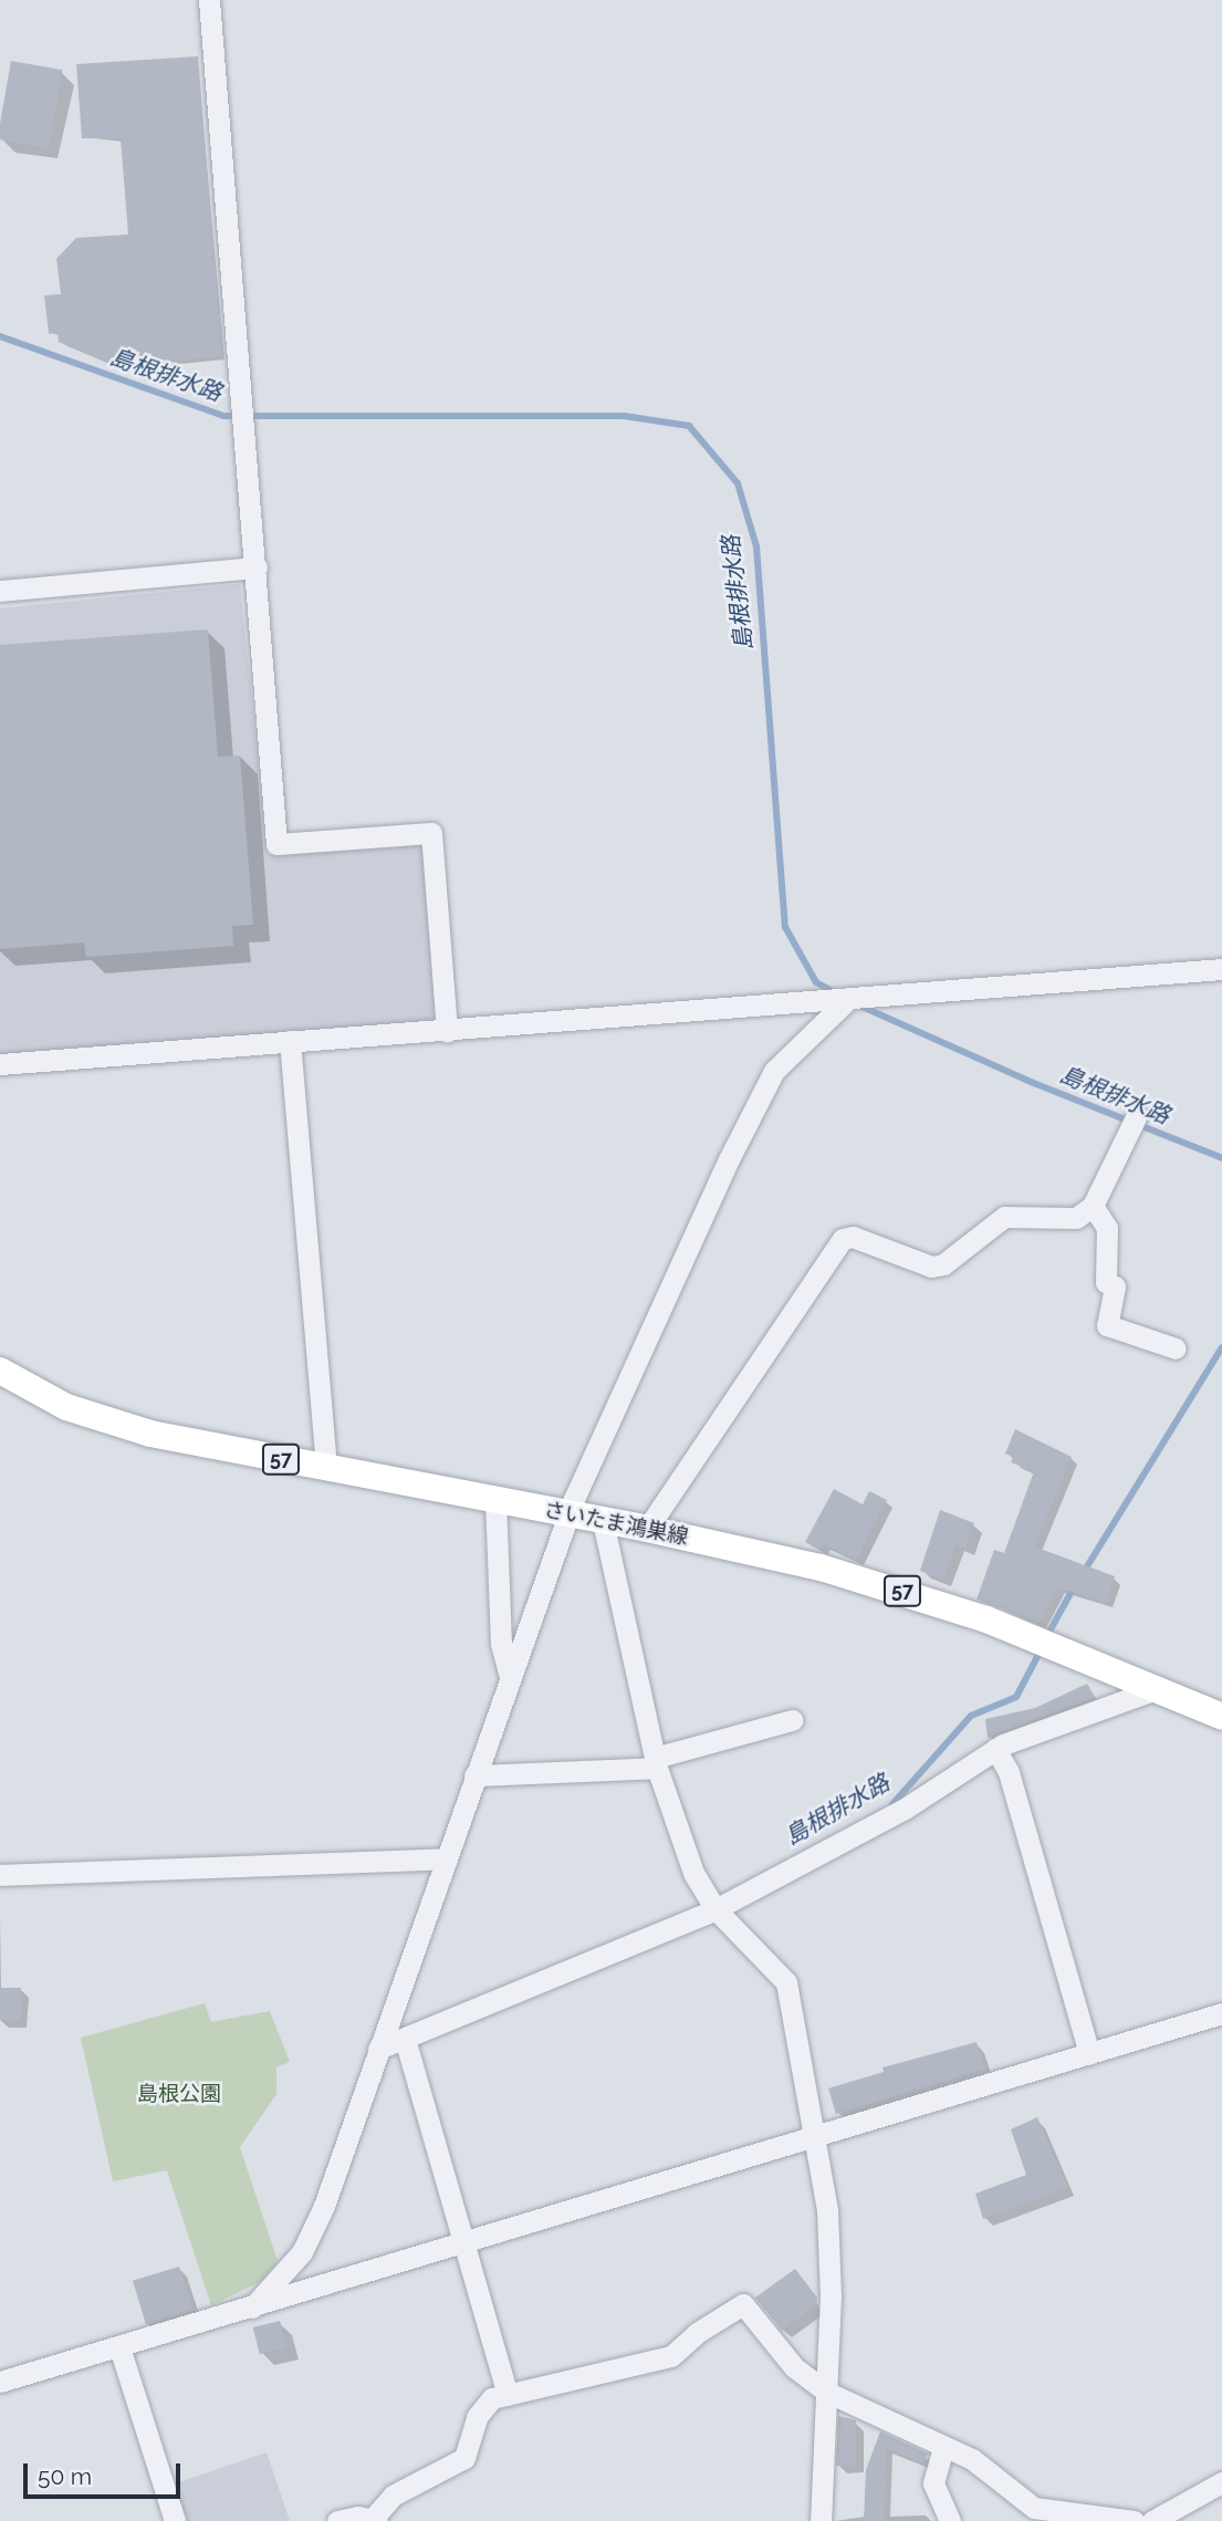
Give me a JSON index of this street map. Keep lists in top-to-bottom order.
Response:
{
  "streets": {
    "main road": ["57", "さいたま鴻巣線"]
  },
  "water": ["島根排水路"],
  "parks": ["島根公園"],
  "scale_bar": "50 m"
}
